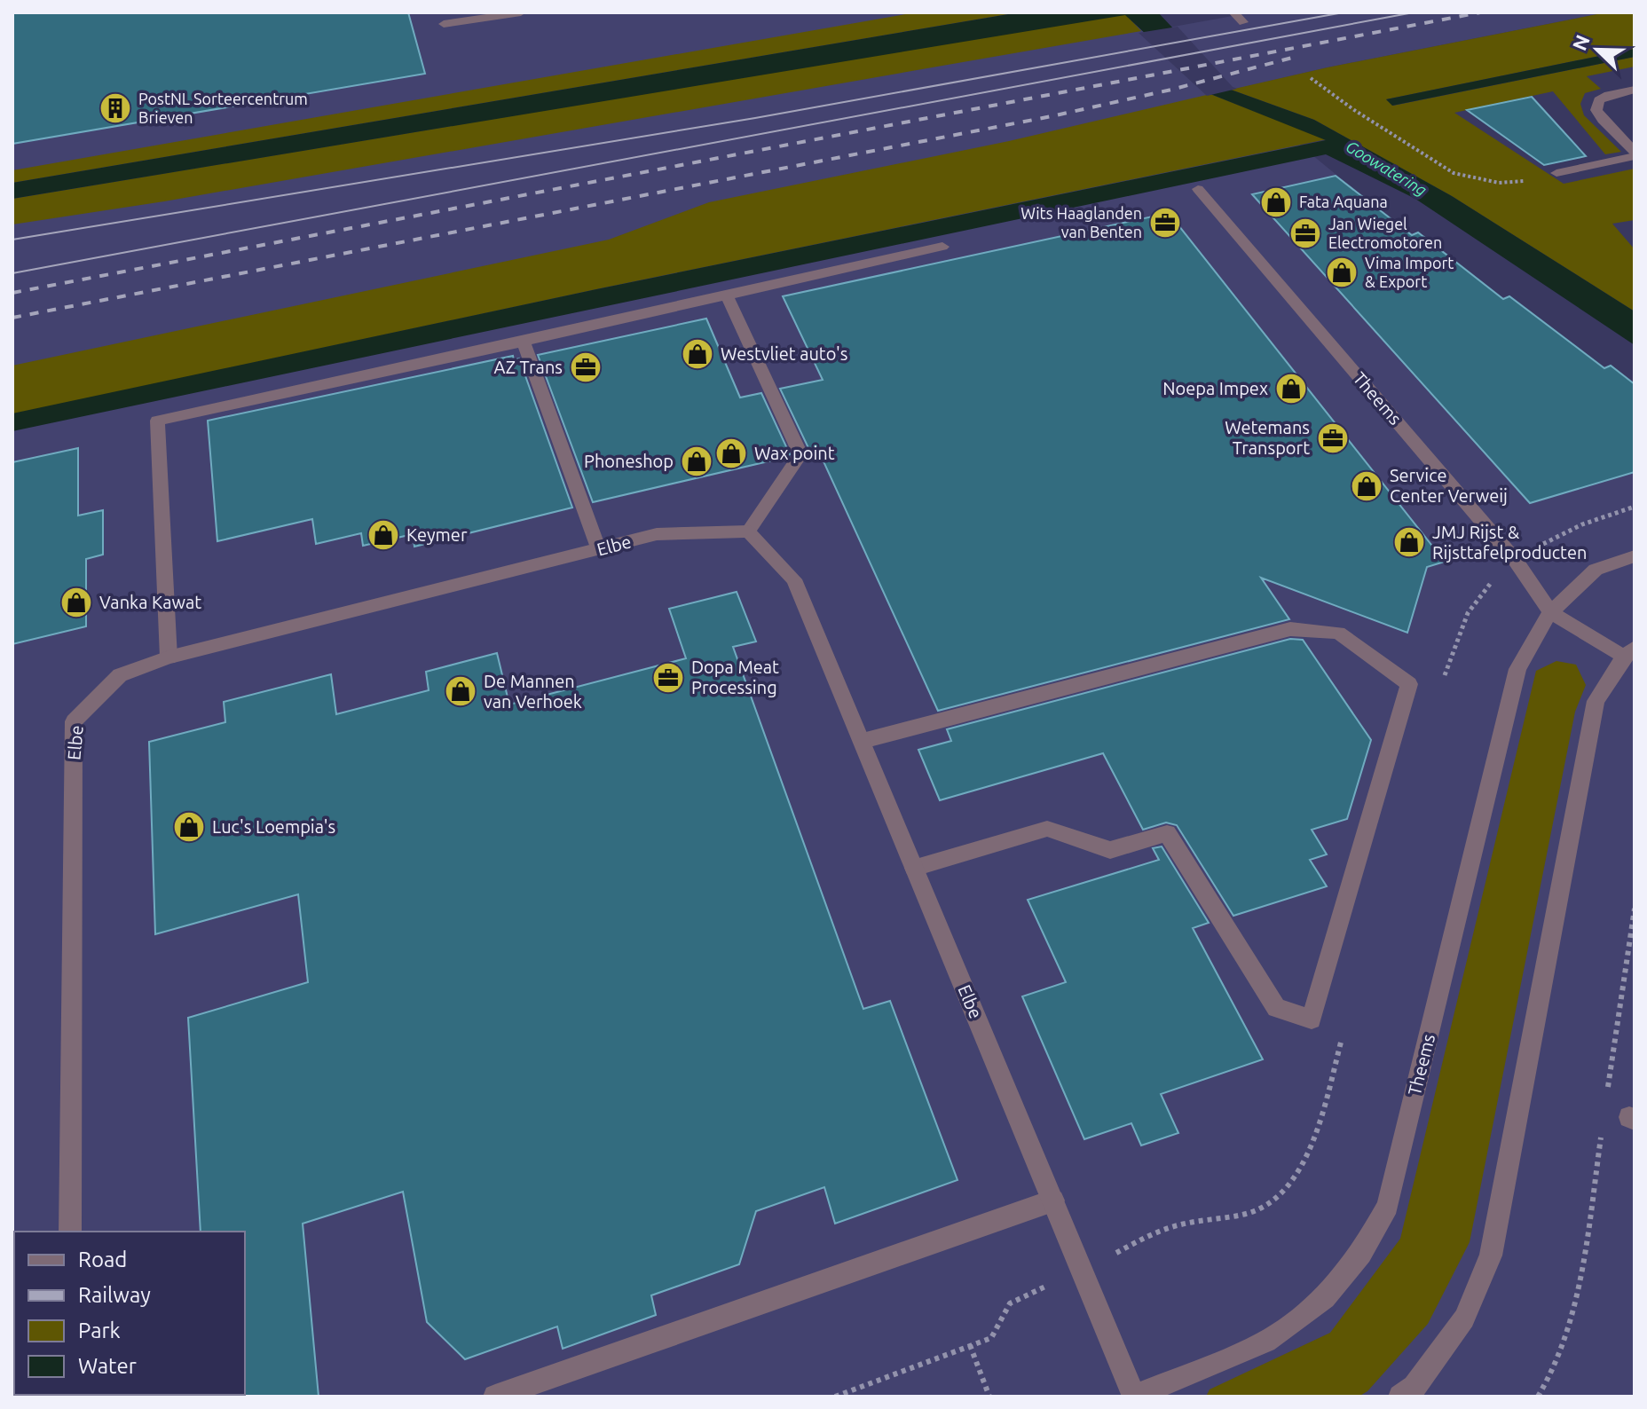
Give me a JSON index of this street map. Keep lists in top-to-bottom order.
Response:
{
  "streets": {
    "street": ["Theems", "Elbe"]
  },
  "crossings": [
    ["Theems", "Elbe"]
  ],
  "water": ["Goowatering"],
  "places": {
    "building": ["PostNL Sorteercentrum Brieven"],
    "shop": [
      "Fata Aquana",
      "Vima Import & Export",
      "Westvliet auto's",
      "Noepa Impex",
      "Wax point",
      "Phoneshop",
      "Service Center Verweij",
      "Keymer",
      "JMJ Rijst & Rijsttafelproducten",
      "Vanka Kawat",
      "De Mannen van Verhoek",
      "Luc's Loempia's"
    ],
    "office": [
      "Wits Haaglanden van Benten",
      "Jan Wiegel Electromotoren",
      "AZ Trans",
      "Wetemans Transport",
      "Dopa Meat Processing"
    ]
  },
  "legend": [
    "Road",
    "Railway",
    "Park",
    "Water"
  ],
  "north": "top left"
}
